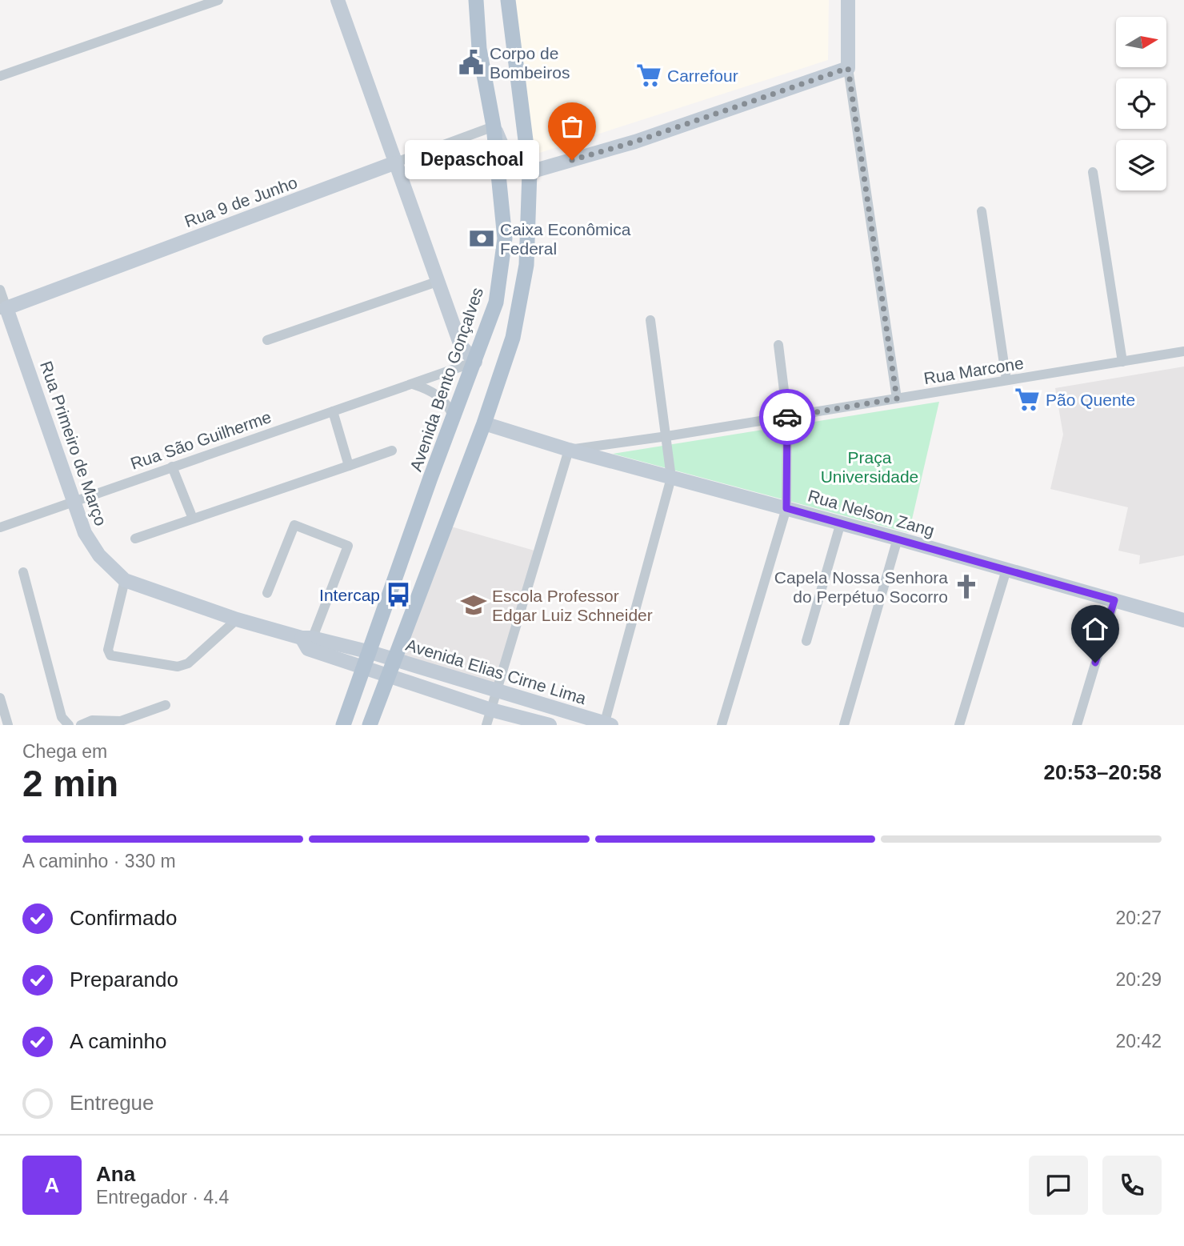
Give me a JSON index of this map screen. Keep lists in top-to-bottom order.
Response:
{
  "streets": {
    "main road": ["Avenida Bento Gonçalves"],
    "street": [
      "Rua 9 de Junho",
      "Rua Marcone",
      "Rua São Guilherme",
      "Rua Primeiro de Março",
      "Rua Nelson Zang",
      "Avenida Elias Cirne Lima"
    ]
  },
  "crossings": [
    ["Rua 9 de Junho", "Avenida Bento Gonçalves"],
    ["Rua 9 de Junho", "Rua Primeiro de Março"],
    ["Rua Marcone", "Rua Nelson Zang"],
    ["Avenida Bento Gonçalves", "Rua São Guilherme"],
    ["Avenida Bento Gonçalves", "Rua Primeiro de Março"],
    ["Avenida Bento Gonçalves", "Avenida Elias Cirne Lima"],
    ["Rua São Guilherme", "Rua Primeiro de Março"],
    ["Rua Primeiro de Março", "Avenida Elias Cirne Lima"]
  ],
  "parks": ["Praça Universidade"],
  "places": {
    "public building": ["Corpo de Bombeiros"],
    "supermarket": ["Carrefour", "Pão Quente"],
    "other": ["Depaschoal"],
    "bank": ["Caixa Econômica Federal"],
    "church": ["Capela Nossa Senhora do Perpétuo Socorro"],
    "bus stop": ["Intercap"],
    "school or university": ["Escola Professor Edgar Luiz Schneider"]
  },
  "north": "right",
  "page": {
    "bubble": "Depaschoal",
    "heading": ["2 min", "Chega em", "20:53–20:58"],
    "panel": ["Ana", "Entregador · 4.4"],
    "bar": "A caminho · 330 m",
    "list": [
      ["Confirmado", "20:27"],
      ["Preparando", "20:29"],
      ["A caminho", "20:42"],
      "Entregue"
    ],
    "round": "A"
  }
}
